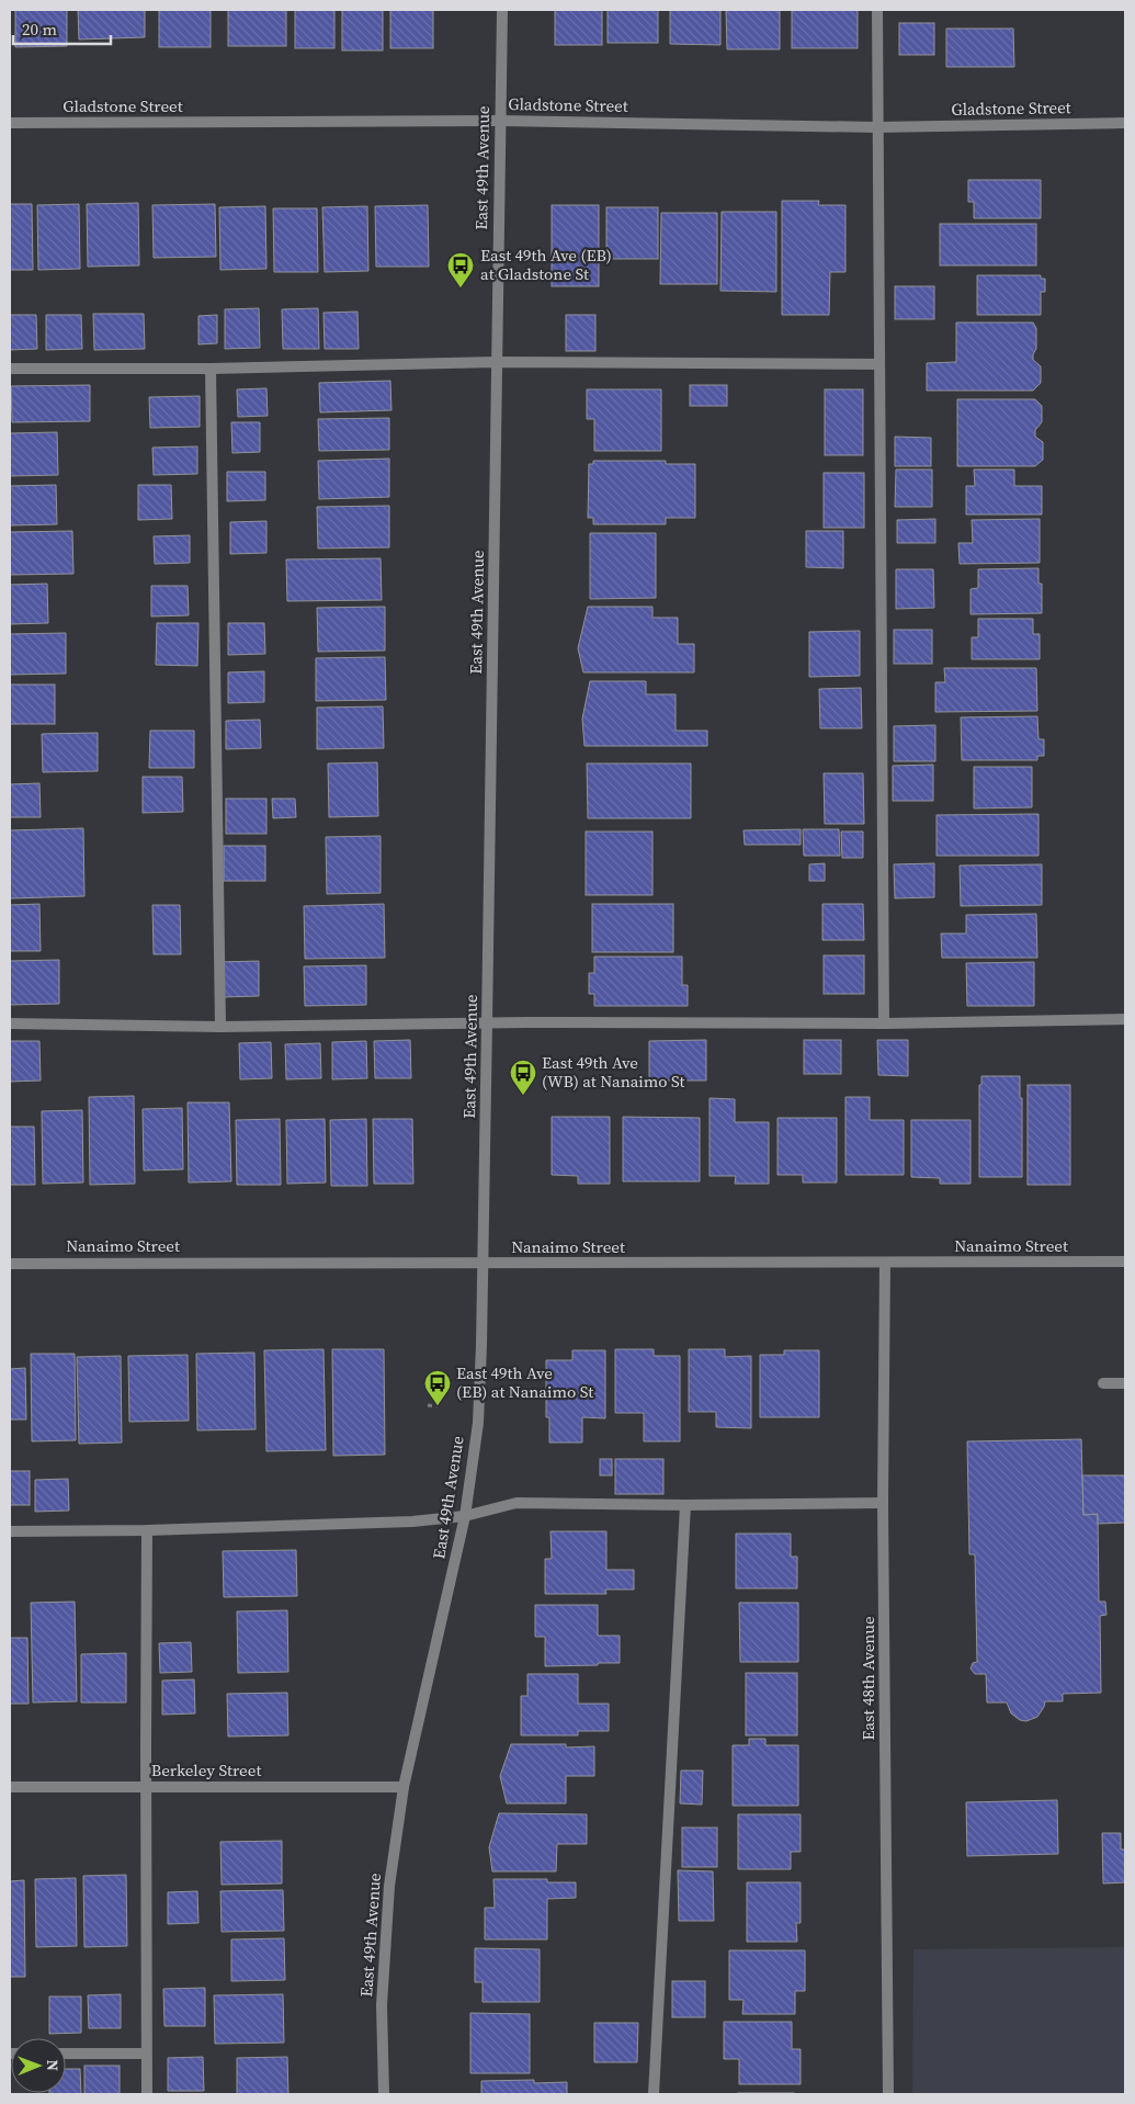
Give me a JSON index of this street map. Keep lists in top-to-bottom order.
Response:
{
  "streets": {
    "street": [
      "Gladstone Street",
      "East 49th Avenue",
      "Nanaimo Street",
      "East 48th Avenue",
      "Berkeley Street"
    ]
  },
  "crossings": [
    ["Gladstone Street", "East 49th Avenue"],
    ["East 49th Avenue", "Nanaimo Street"],
    ["East 49th Avenue", "Berkeley Street"],
    ["Nanaimo Street", "East 48th Avenue"]
  ],
  "places": {
    "bus stop": ["East 49th Ave (EB) at Gladstone St", "East 49th Ave (WB) at Nanaimo St", "East 49th Ave (EB) at Nanaimo St"]
  },
  "scale_bar": "20 m",
  "north": "right"
}
